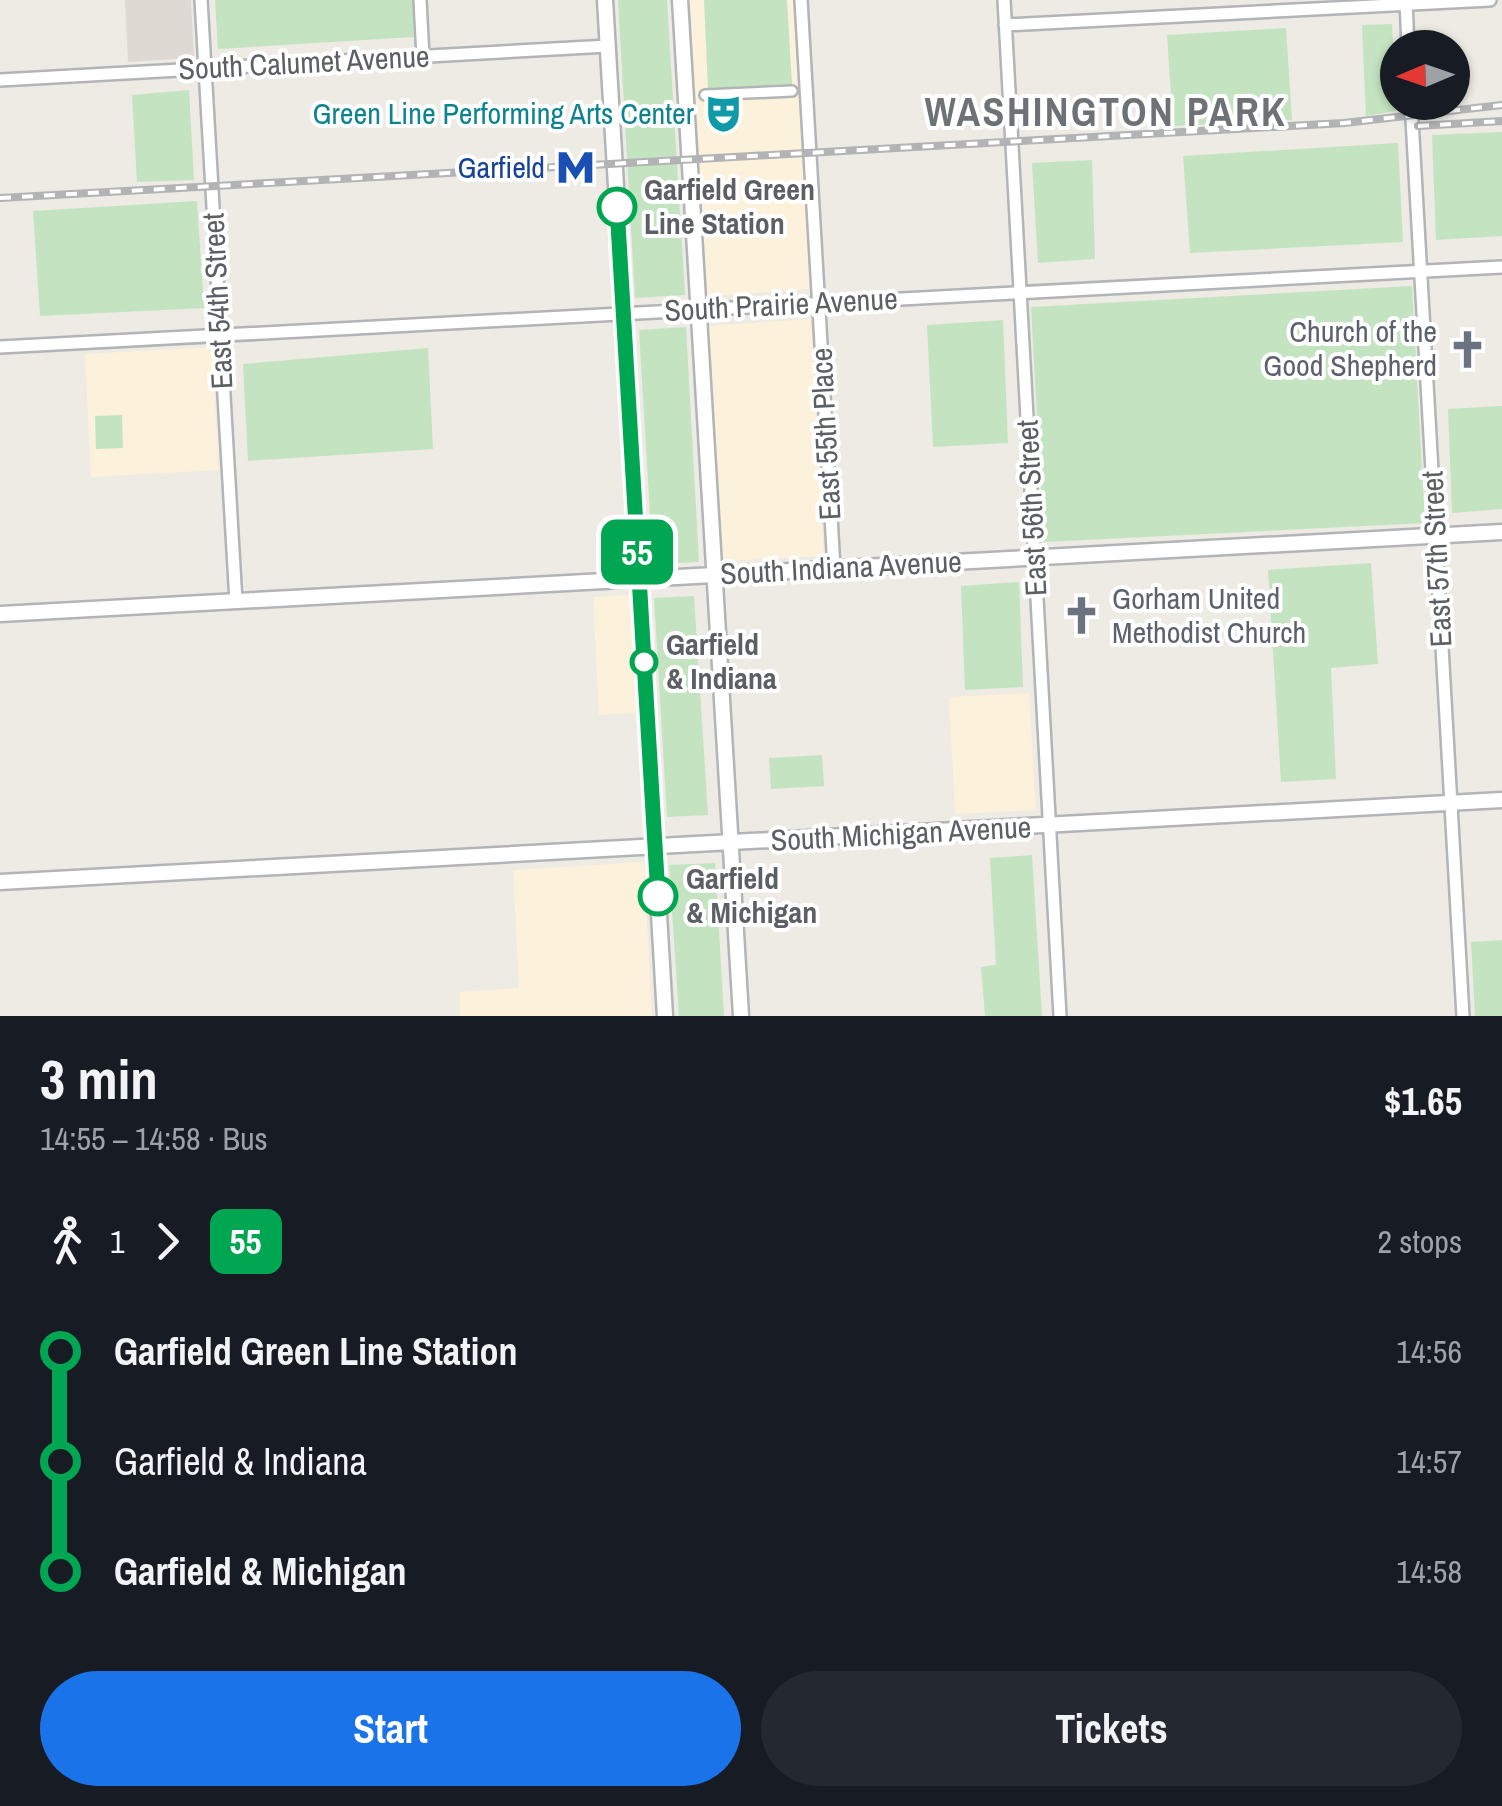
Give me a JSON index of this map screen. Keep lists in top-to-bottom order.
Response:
{
  "streets": {
    "street": [
      "South Calumet Avenue",
      "East 54th Street",
      "South Prairie Avenue",
      "East 55th Place",
      "East 56th Street",
      "East 57th Street",
      "South Indiana Avenue",
      "South Michigan Avenue"
    ]
  },
  "crossings": [
    ["South Calumet Avenue", "East 54th Street"],
    ["East 54th Street", "South Prairie Avenue"],
    ["East 54th Street", "South Indiana Avenue"],
    ["South Prairie Avenue", "East 55th Place"],
    ["South Prairie Avenue", "East 56th Street"],
    ["South Prairie Avenue", "East 57th Street"],
    ["East 55th Place", "South Indiana Avenue"],
    ["East 56th Street", "South Indiana Avenue"],
    ["East 56th Street", "South Michigan Avenue"],
    ["East 57th Street", "South Indiana Avenue"],
    ["East 57th Street", "South Michigan Avenue"]
  ],
  "districts": ["WASHINGTON PARK"],
  "places": {
    "theatre": ["Green Line Performing Arts Center"],
    "metro station": ["Garfield"],
    "other": ["Garfield Green Line Station", "Garfield & Indiana", "Garfield & Michigan"],
    "church": ["Church of the Good Shepherd", "Gorham United Methodist Church"]
  },
  "lines": ["bus line 55"],
  "north": "left",
  "page": {
    "on_map": "55",
    "heading": ["3 min", "14:55 – 14:58 · Bus", "$1.65"],
    "legs": ["1", "55", "2 stops"],
    "list": [
      {
        "name": "Garfield Green Line Station",
        "value": "14:56"
      },
      {
        "name": "Garfield & Indiana",
        "value": "14:57"
      },
      {
        "name": "Garfield & Michigan",
        "value": "14:58"
      }
    ],
    "buttons": ["Start", "Tickets"]
  }
}
